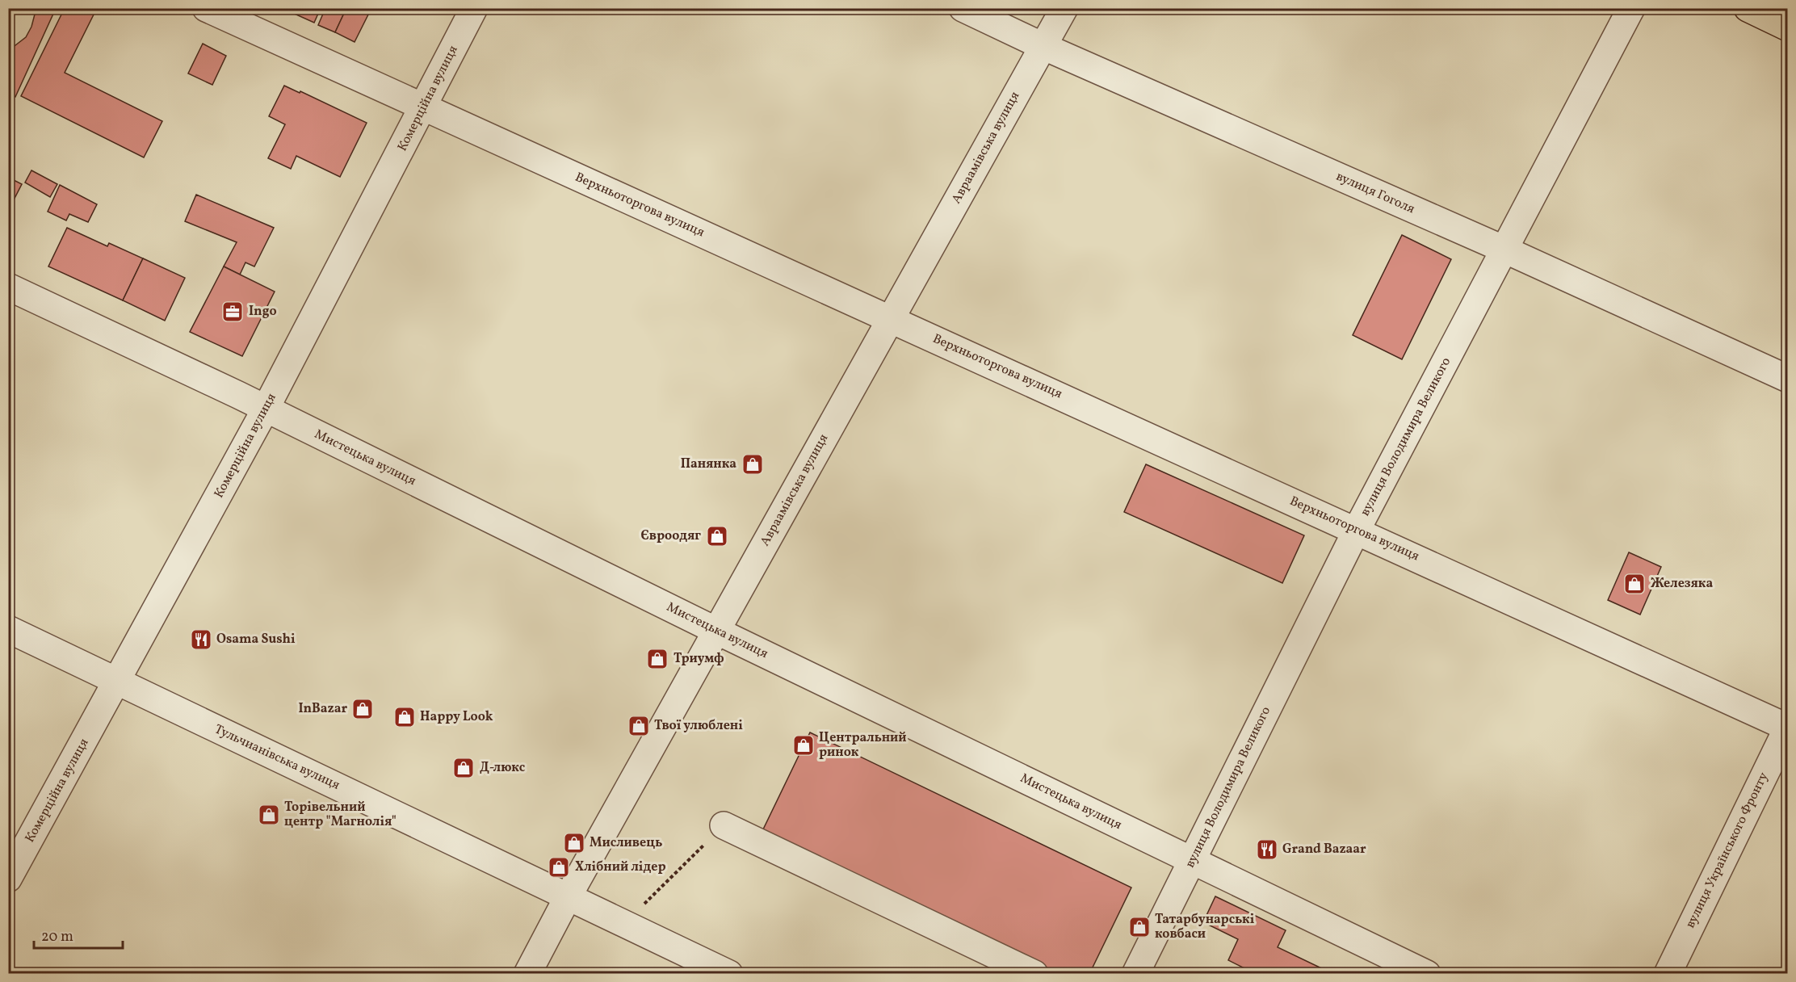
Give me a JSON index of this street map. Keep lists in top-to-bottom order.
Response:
{
  "streets": {
    "street": [
      "Комерційна вулиця",
      "Авраамівська вулиця",
      "вулиця Гоголя",
      "Верхньоторгова вулиця",
      "вулиця Володимира Великого",
      "Мистецька вулиця",
      "Тульчианівська вулиця",
      "вулиця Українського Фронту"
    ]
  },
  "crossings": [
    ["Комерційна вулиця", "Верхньоторгова вулиця"],
    ["Комерційна вулиця", "Мистецька вулиця"],
    ["Комерційна вулиця", "Тульчианівська вулиця"],
    ["Авраамівська вулиця", "вулиця Гоголя"],
    ["Авраамівська вулиця", "Верхньоторгова вулиця"],
    ["Авраамівська вулиця", "Мистецька вулиця"],
    ["Авраамівська вулиця", "Тульчианівська вулиця"],
    ["вулиця Гоголя", "вулиця Володимира Великого"],
    ["Верхньоторгова вулиця", "вулиця Володимира Великого"],
    ["Верхньоторгова вулиця", "вулиця Українського Фронту"],
    ["вулиця Володимира Великого", "Мистецька вулиця"]
  ],
  "places": {
    "office": ["Ingo"],
    "shop": [
      "Панянка",
      "Євроодяг",
      "Железяка",
      "Триумф",
      "InBazar",
      "Happy Look",
      "Твої улюблені",
      "Центральний ринок",
      "Д-люкс",
      "Торівeльний центр \"Магнолія\"",
      "Мисливець",
      "Хлібний лідер",
      "Татарбунарські ковбаси"
    ],
    "restaurant": ["Osama Sushi", "Grand Bazaar"]
  },
  "scale_bar": "20 m"
}
